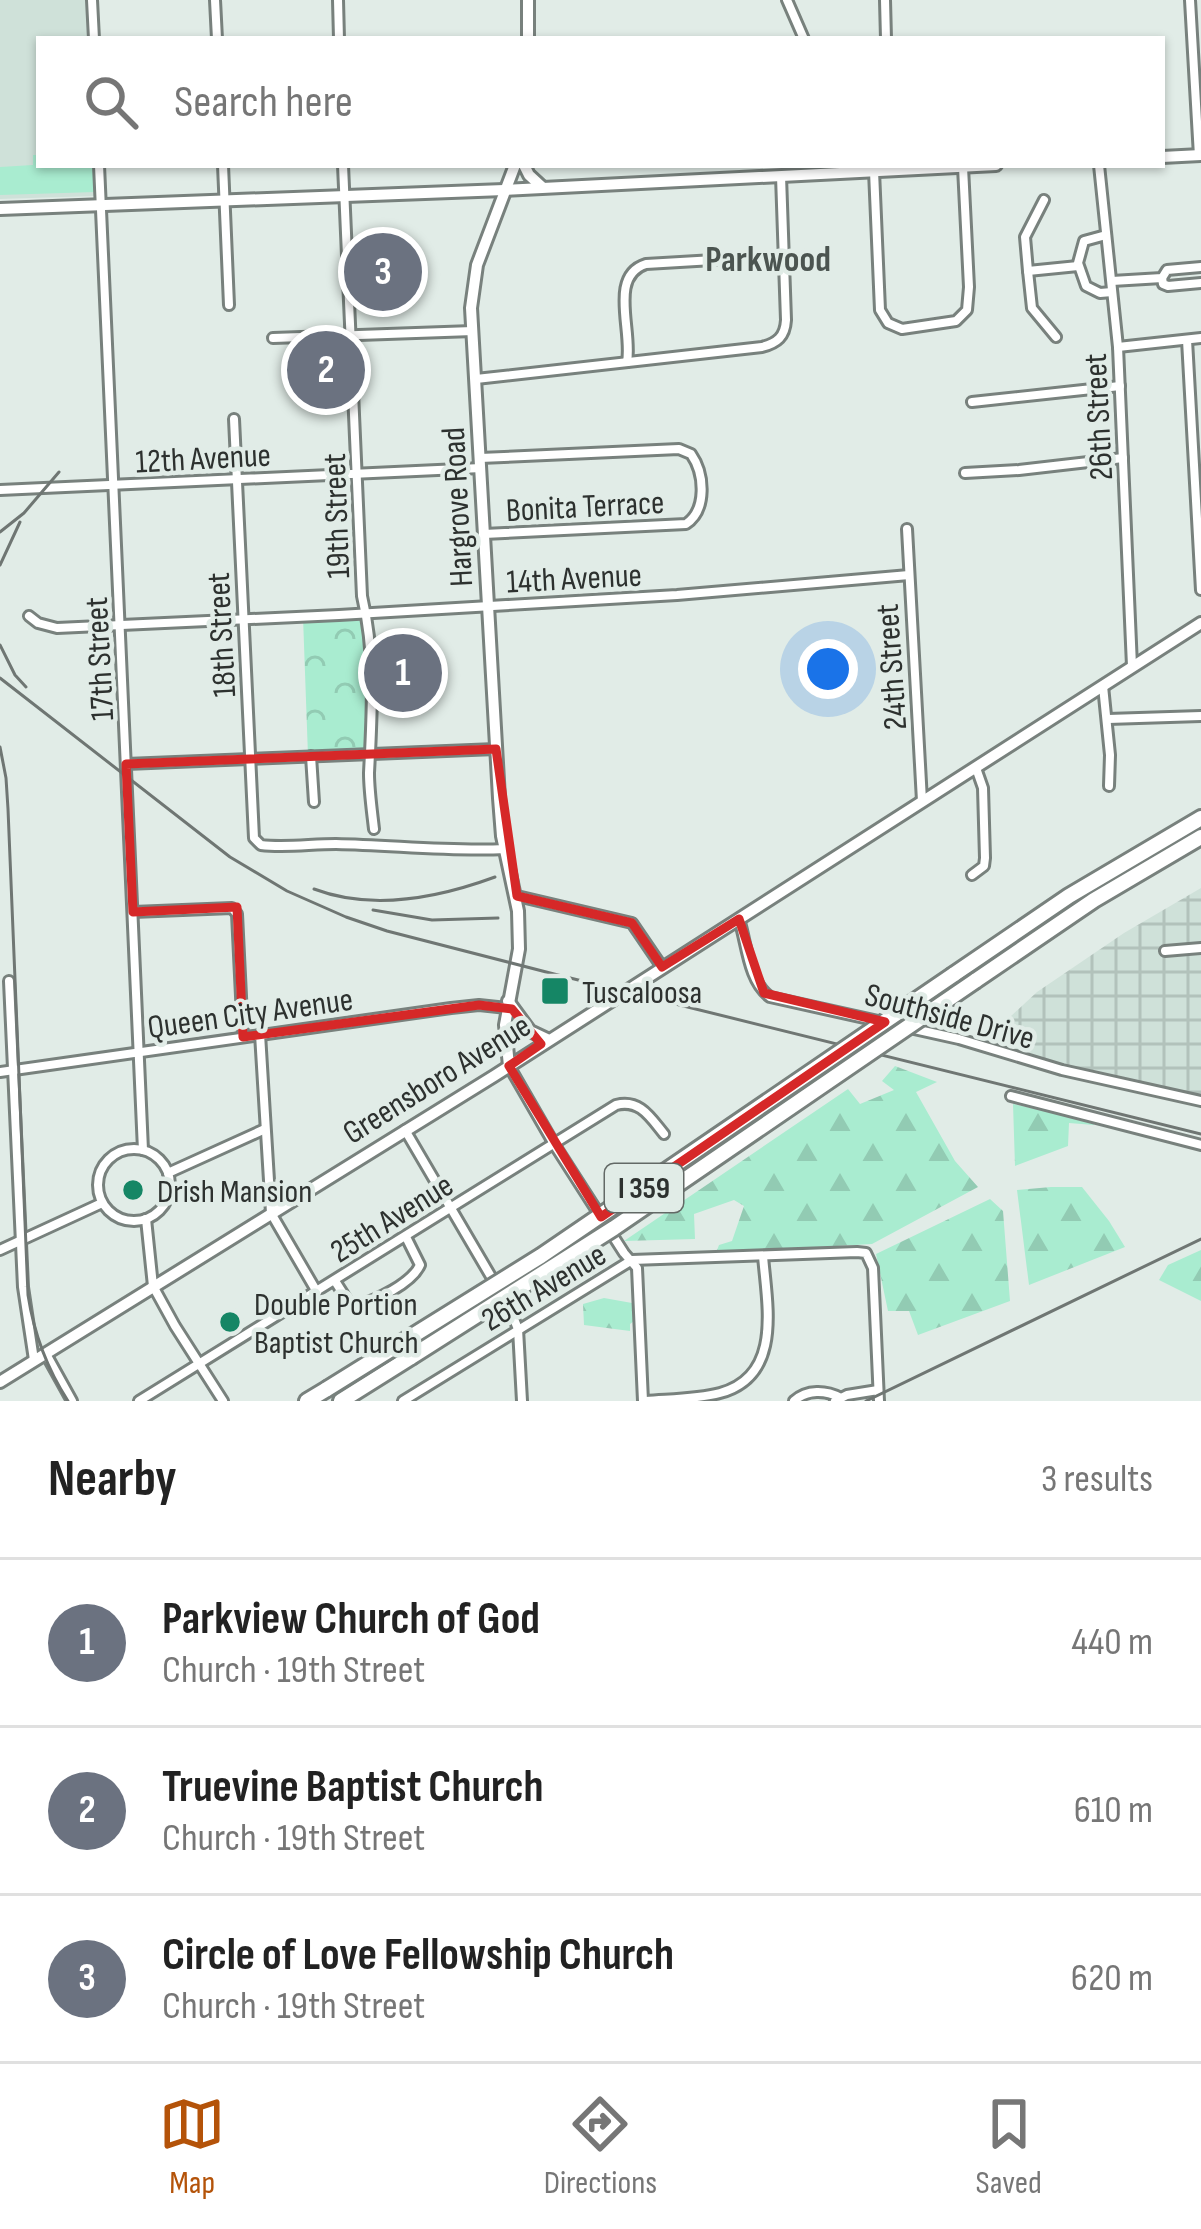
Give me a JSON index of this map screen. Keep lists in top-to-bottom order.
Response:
{
  "streets": {
    "highway": ["I 359"],
    "main road": ["Hargrove Road", "Greensboro Avenue"],
    "street": [
      "26th Street",
      "12th Avenue",
      "Bonita Terrace",
      "19th Street",
      "14th Avenue",
      "18th Street",
      "17th Street",
      "24th Street",
      "Queen City Avenue",
      "Southside Drive",
      "25th Avenue",
      "26th Avenue"
    ]
  },
  "crossings": [
    ["26th Street", "Greensboro Avenue"],
    ["12th Avenue", "Bonita Terrace"],
    ["12th Avenue", "Hargrove Road"],
    ["12th Avenue", "19th Street"],
    ["12th Avenue", "18th Street"],
    ["12th Avenue", "17th Street"],
    ["Bonita Terrace", "Hargrove Road"],
    ["Hargrove Road", "14th Avenue"],
    ["Hargrove Road", "18th Street"],
    ["Hargrove Road", "Queen City Avenue"],
    ["Hargrove Road", "Greensboro Avenue"],
    ["19th Street", "14th Avenue"],
    ["14th Avenue", "18th Street"],
    ["14th Avenue", "17th Street"],
    ["14th Avenue", "24th Street"],
    ["17th Street", "Queen City Avenue"],
    ["24th Street", "Greensboro Avenue"],
    ["Southside Drive", "Greensboro Avenue"]
  ],
  "districts": ["Parkwood"],
  "places": {
    "transit": ["Tuscaloosa"],
    "other": ["Drish Mansion", "Double Portion Baptist Church"]
  },
  "page": {
    "search": "Search here",
    "pins": ["3", "2", "1"],
    "heading": ["Nearby", "3 results"],
    "list": [
      {
        "mark": "1",
        "name": "Parkview Church of God",
        "note": "Church · 19th Street",
        "value": "440 m"
      },
      {
        "mark": "2",
        "name": "Truevine Baptist Church",
        "note": "Church · 19th Street",
        "value": "610 m"
      },
      {
        "mark": "3",
        "name": "Circle of Love Fellowship Church",
        "note": "Church · 19th Street",
        "value": "620 m"
      }
    ],
    "nav": ["Map", "Directions", "Saved"]
  }
}
